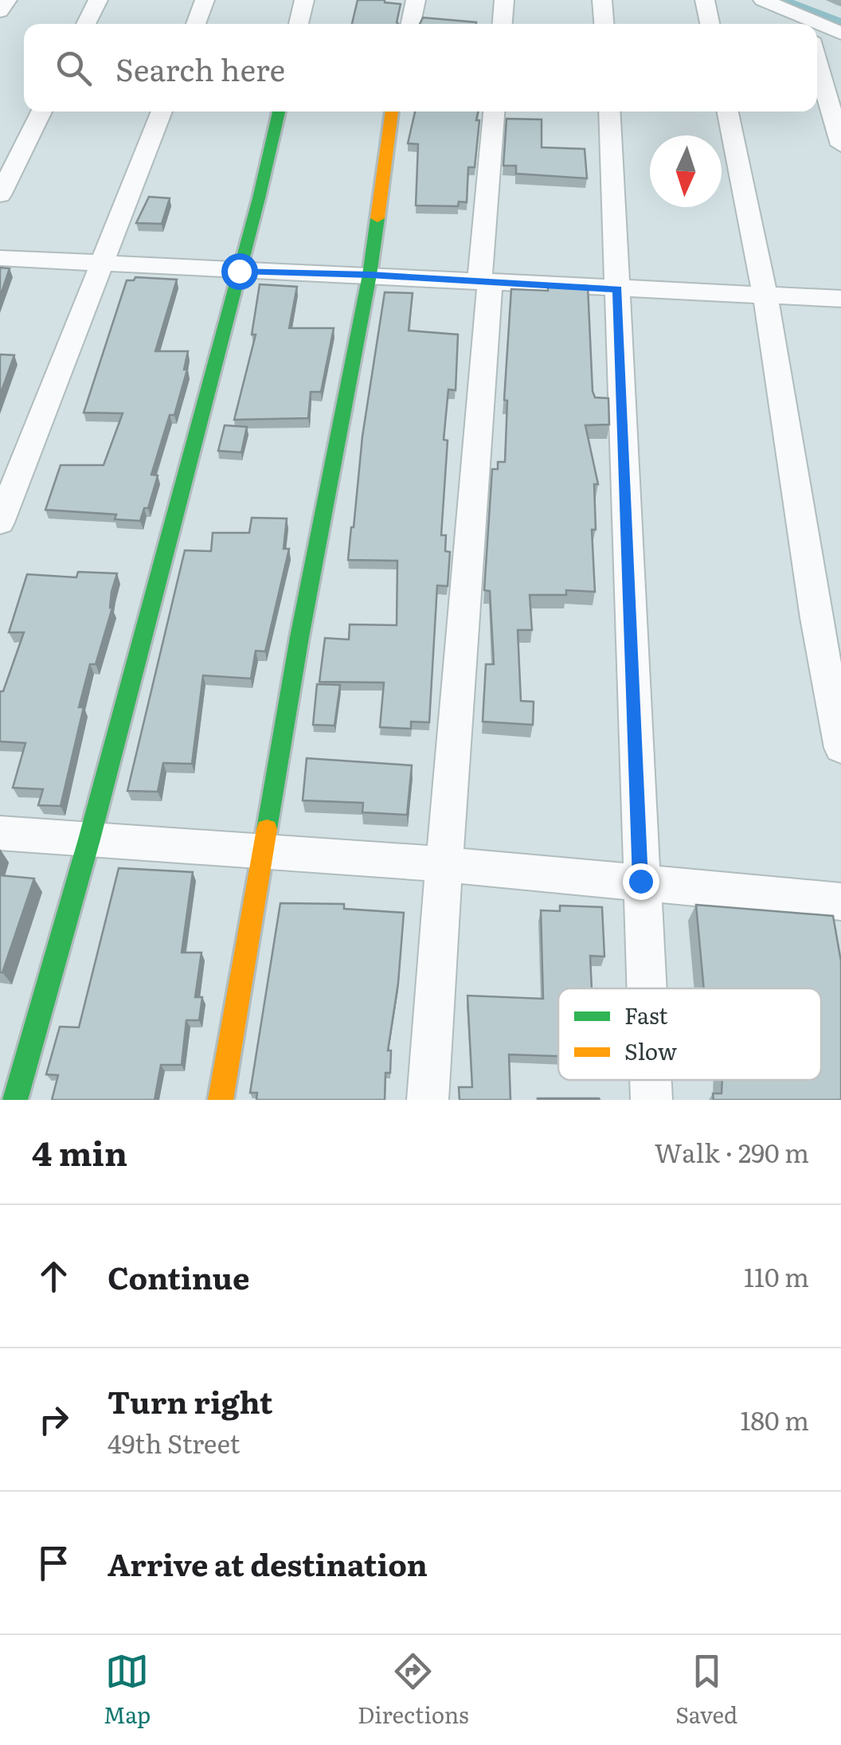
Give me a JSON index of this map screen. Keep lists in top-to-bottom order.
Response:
{
  "legend": ["Fast", "Slow"],
  "north": "bottom",
  "page": {
    "search": "Search here",
    "heading": ["4 min", "Walk · 290 m"],
    "list": [
      ["Continue", "110 m"],
      ["Turn right", "49th Street", "180 m"],
      "Arrive at destination"
    ],
    "nav": ["Map", "Directions", "Saved"]
  }
}
